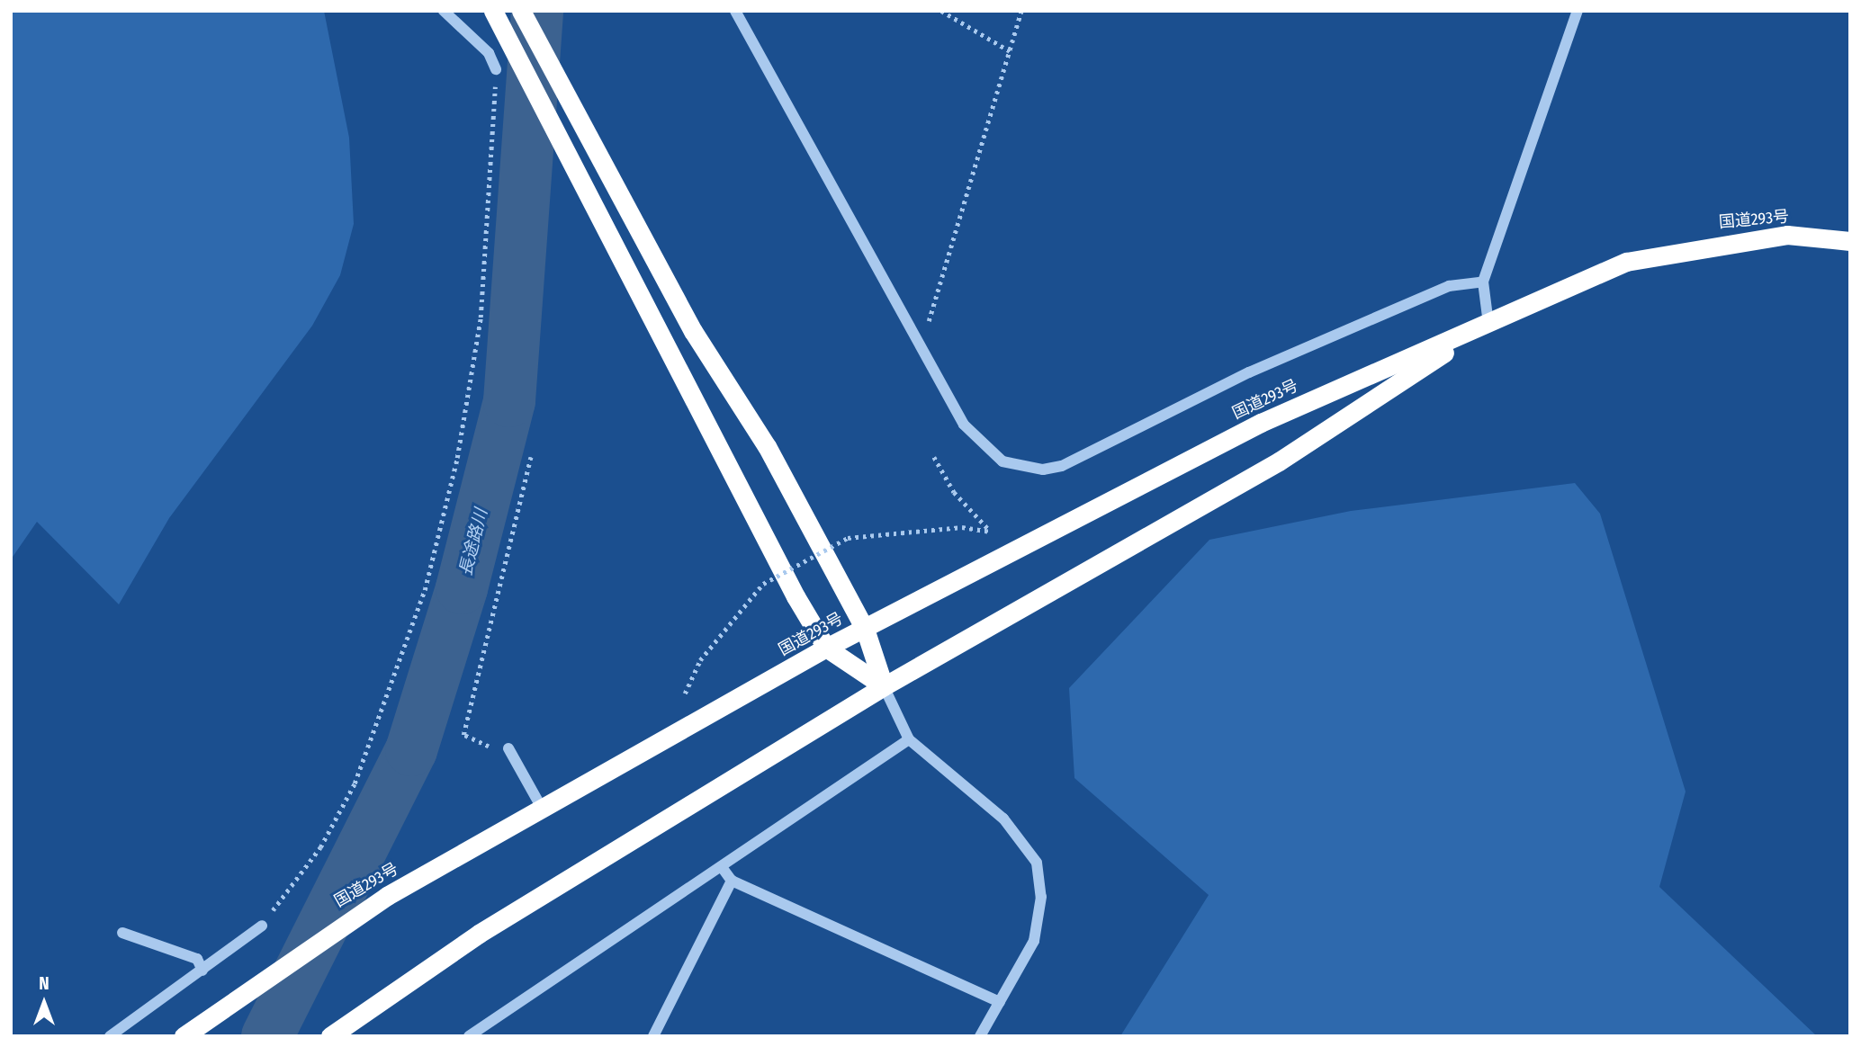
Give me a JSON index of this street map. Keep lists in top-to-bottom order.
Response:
{
  "streets": {
    "highway": ["国道293号"]
  },
  "water": ["長途路川"],
  "north": "top"
}
